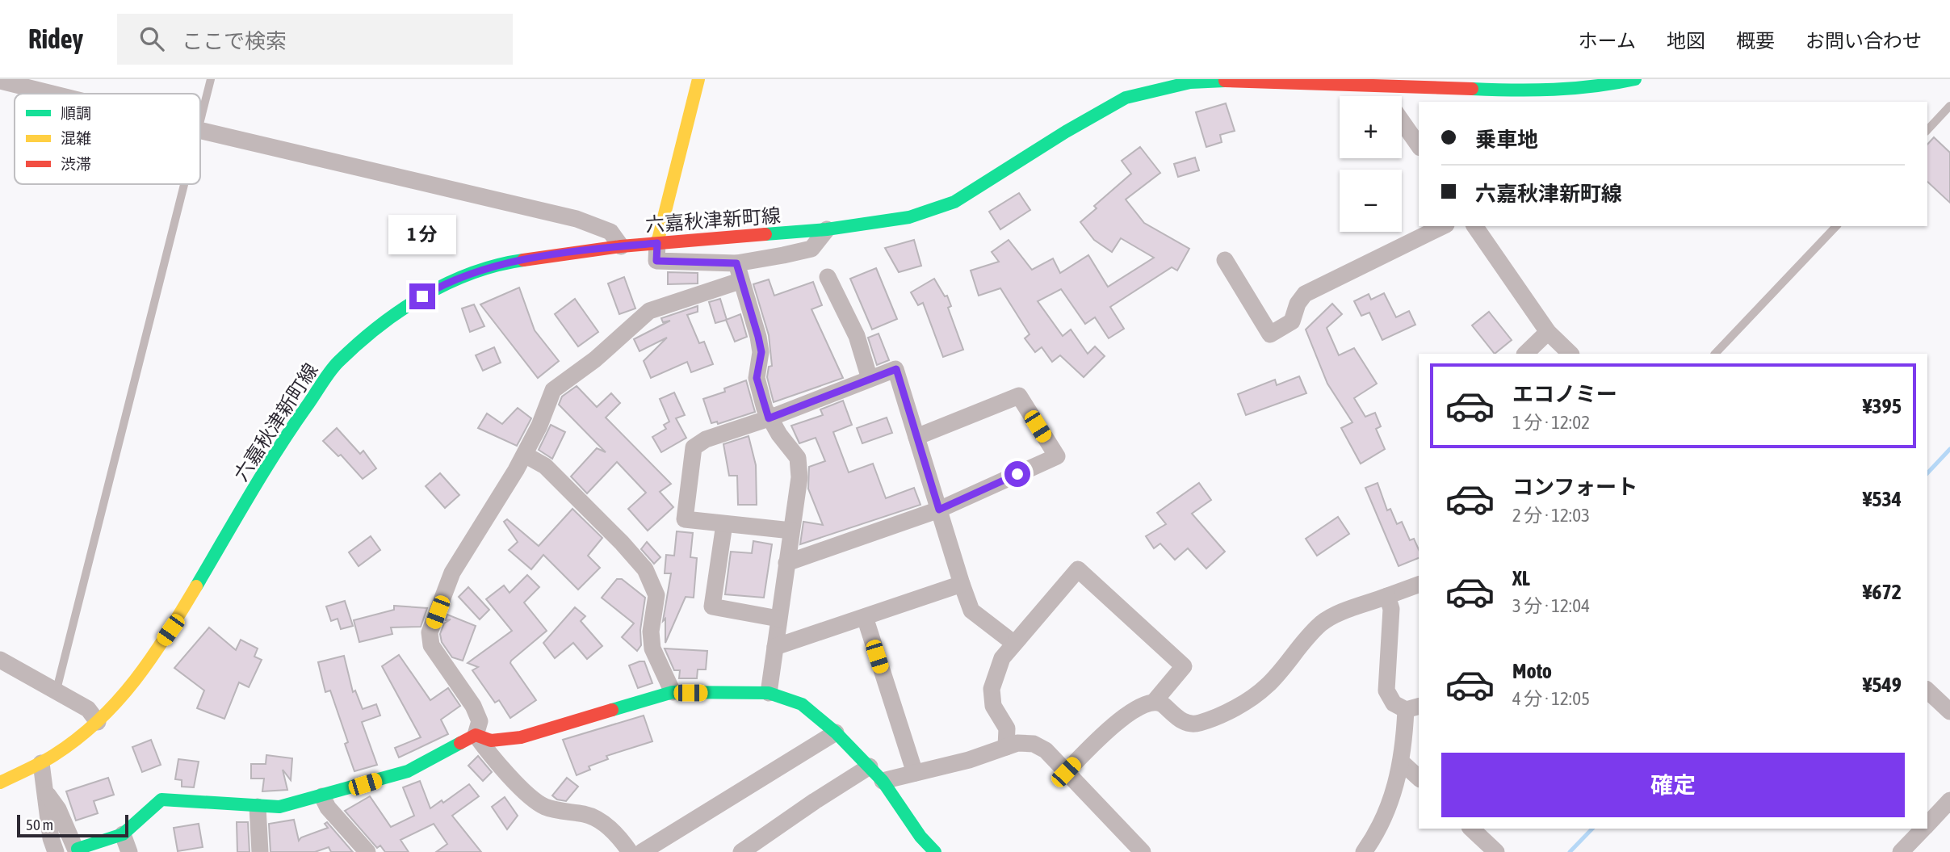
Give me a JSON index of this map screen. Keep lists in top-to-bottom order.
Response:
{
  "streets": {
    "main road": ["六嘉秋津新町線"]
  },
  "legend": ["順調", "混雑", "渋滞"],
  "scale_bar": "50 m",
  "page": {
    "header": "Ridey",
    "search": "ここで検索",
    "nav": [
      "ホーム",
      "地図",
      "概要",
      "お問い合わせ"
    ],
    "map_buttons": ["+", "−"],
    "banner": ["乗車地", "六嘉秋津新町線"],
    "bubble": "1 分",
    "list": [
      {
        "name": "エコノミー",
        "note": "1 分 · 12:02",
        "value": "¥395"
      },
      {
        "name": "コンフォート",
        "note": "2 分 · 12:03",
        "value": "¥534"
      },
      {
        "name": "XL",
        "note": "3 分 · 12:04",
        "value": "¥672"
      },
      {
        "name": "Moto",
        "note": "4 分 · 12:05",
        "value": "¥549"
      }
    ],
    "buttons": "確定",
    "scale": "50 m"
  }
}
